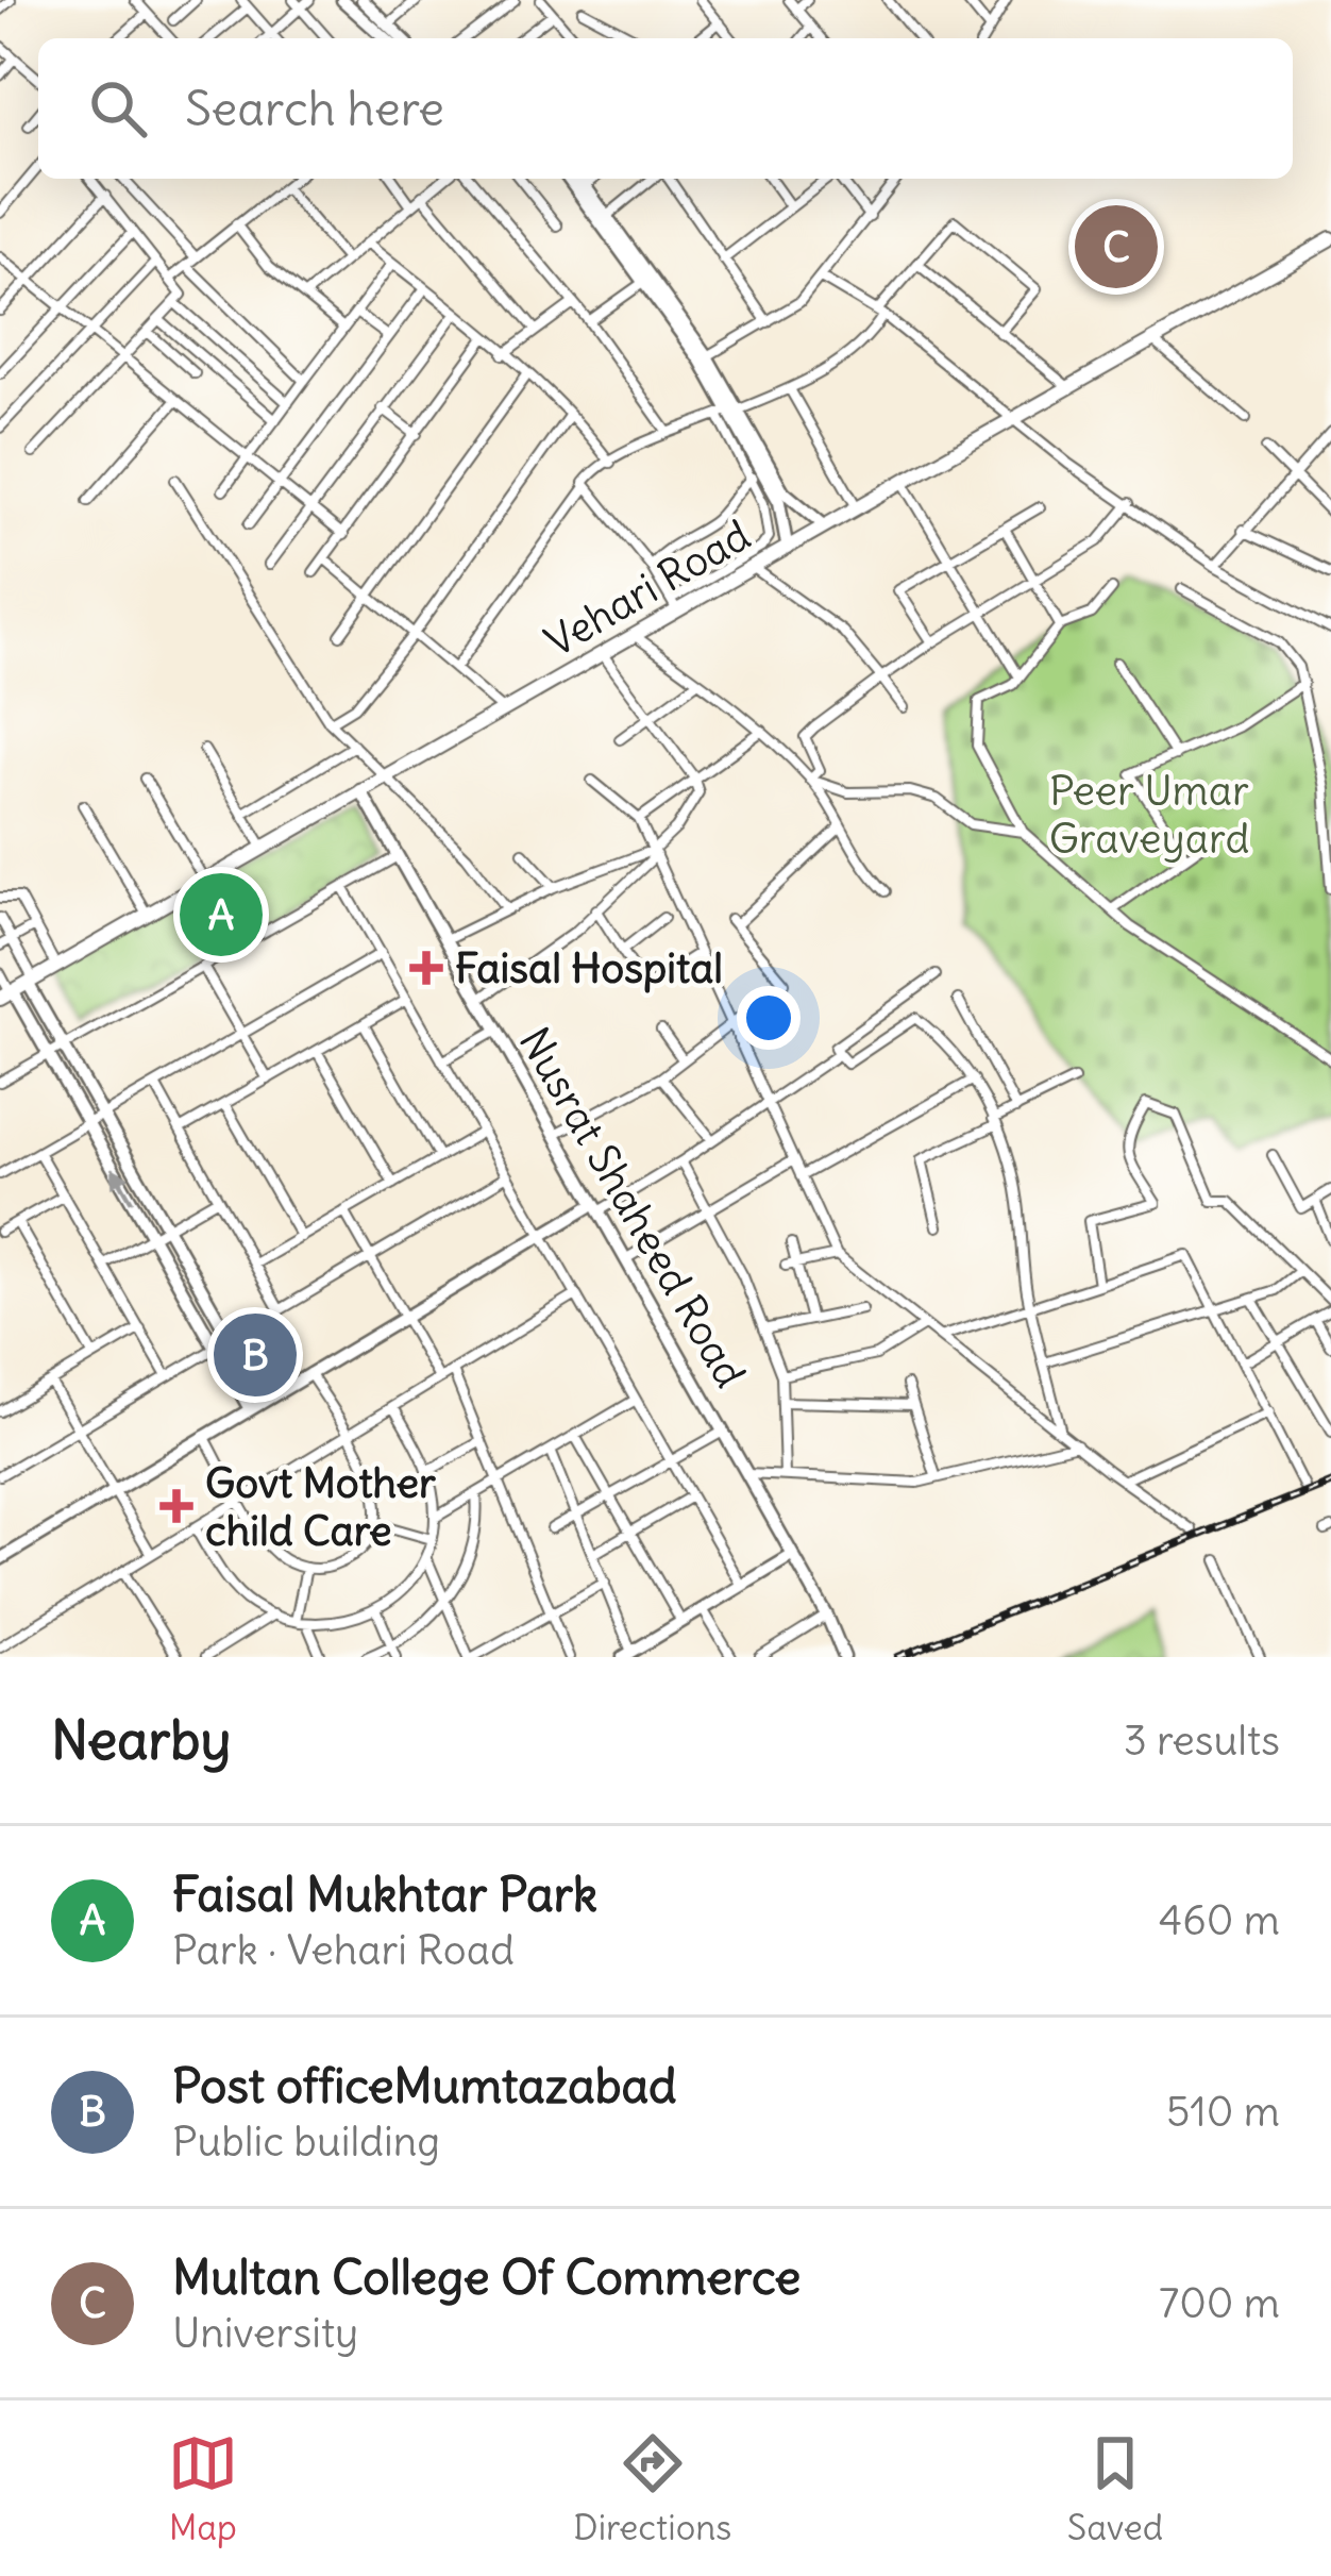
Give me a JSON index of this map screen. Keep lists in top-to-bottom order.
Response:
{
  "streets": {
    "main road": ["Vehari Road"],
    "street": ["Nusrat Shaheed Road"]
  },
  "crossings": [
    ["Vehari Road", "Nusrat Shaheed Road"]
  ],
  "parks": ["Peer Umar Graveyard"],
  "places": {
    "health": ["Faisal Hospital", "Govt Mother child Care"]
  },
  "page": {
    "search": "Search here",
    "pins": ["C", "A", "B"],
    "heading": ["Nearby", "3 results"],
    "list": [
      {
        "mark": "A",
        "name": "Faisal Mukhtar Park",
        "note": "Park · Vehari Road",
        "value": "460 m"
      },
      {
        "mark": "B",
        "name": "Post officeMumtazabad",
        "note": "Public building",
        "value": "510 m"
      },
      {
        "mark": "C",
        "name": "Multan College Of Commerce",
        "note": "University",
        "value": "700 m"
      }
    ],
    "nav": ["Map", "Directions", "Saved"]
  }
}
